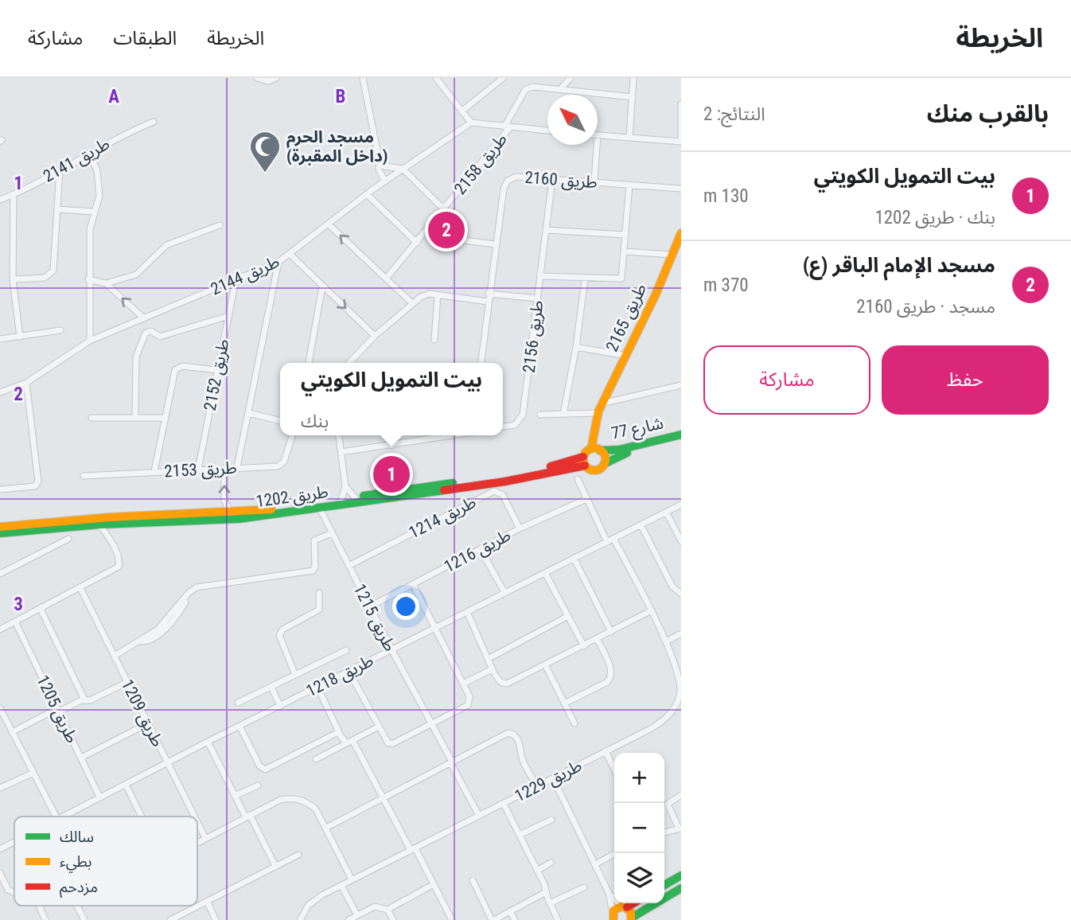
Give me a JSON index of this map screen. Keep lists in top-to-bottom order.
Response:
{
  "streets": {
    "street": [
      "طريق 2141",
      "طريق 2158",
      "طريق 2160",
      "طريق 2144",
      "طريق 2165",
      "طريق 2156",
      "طريق 2152",
      "شارع 77",
      "طريق 2153",
      "طريق 1202",
      "طريق 1214",
      "طريق 1216",
      "طريق 1215",
      "طريق 1218",
      "طريق 1205",
      "طريق 1209",
      "طريق 1229"
    ]
  },
  "crossings": [
    ["طريق 2160", "طريق 2156"],
    ["طريق 2144", "طريق 2152"],
    ["طريق 2165", "شارع 77"],
    ["طريق 2152", "طريق 2153"],
    ["طريق 1202", "طريق 1215"],
    ["طريق 1214", "طريق 1216"],
    ["طريق 1214", "طريق 1215"],
    ["طريق 1216", "طريق 1215"],
    ["طريق 1215", "طريق 1218"],
    ["طريق 1215", "طريق 1229"],
    ["طريق 1218", "طريق 1205"],
    ["طريق 1218", "طريق 1209"],
    ["طريق 1218", "طريق 1229"]
  ],
  "places": {
    "mosque": ["مسجد الحرم (داخل المقبرة)"]
  },
  "legend": ["سالك", "بطيء", "مزدحم"],
  "north": "top left",
  "page": {
    "header": "الخريطة",
    "nav": ["الخريطة", "الطبقات", "مشاركة"],
    "heading": ["بالقرب منك", "النتائج: 2"],
    "list": [
      {
        "mark": "1",
        "name": "بيت التمويل الكويتي",
        "note": "بنك · طريق 1202",
        "value": "130 m"
      },
      {
        "mark": "2",
        "name": "مسجد الإمام الباقر (ع)",
        "note": "مسجد · طريق 2160",
        "value": "370 m"
      }
    ],
    "pins": ["2", "1"],
    "buttons": ["حفظ", "مشاركة"],
    "popup": ["بيت التمويل الكويتي", "بنك"],
    "map_buttons": ["+", "−"]
  },
  "grid": {
    "columns": ["A", "B"],
    "rows": ["1", "2", "3"]
  }
}
